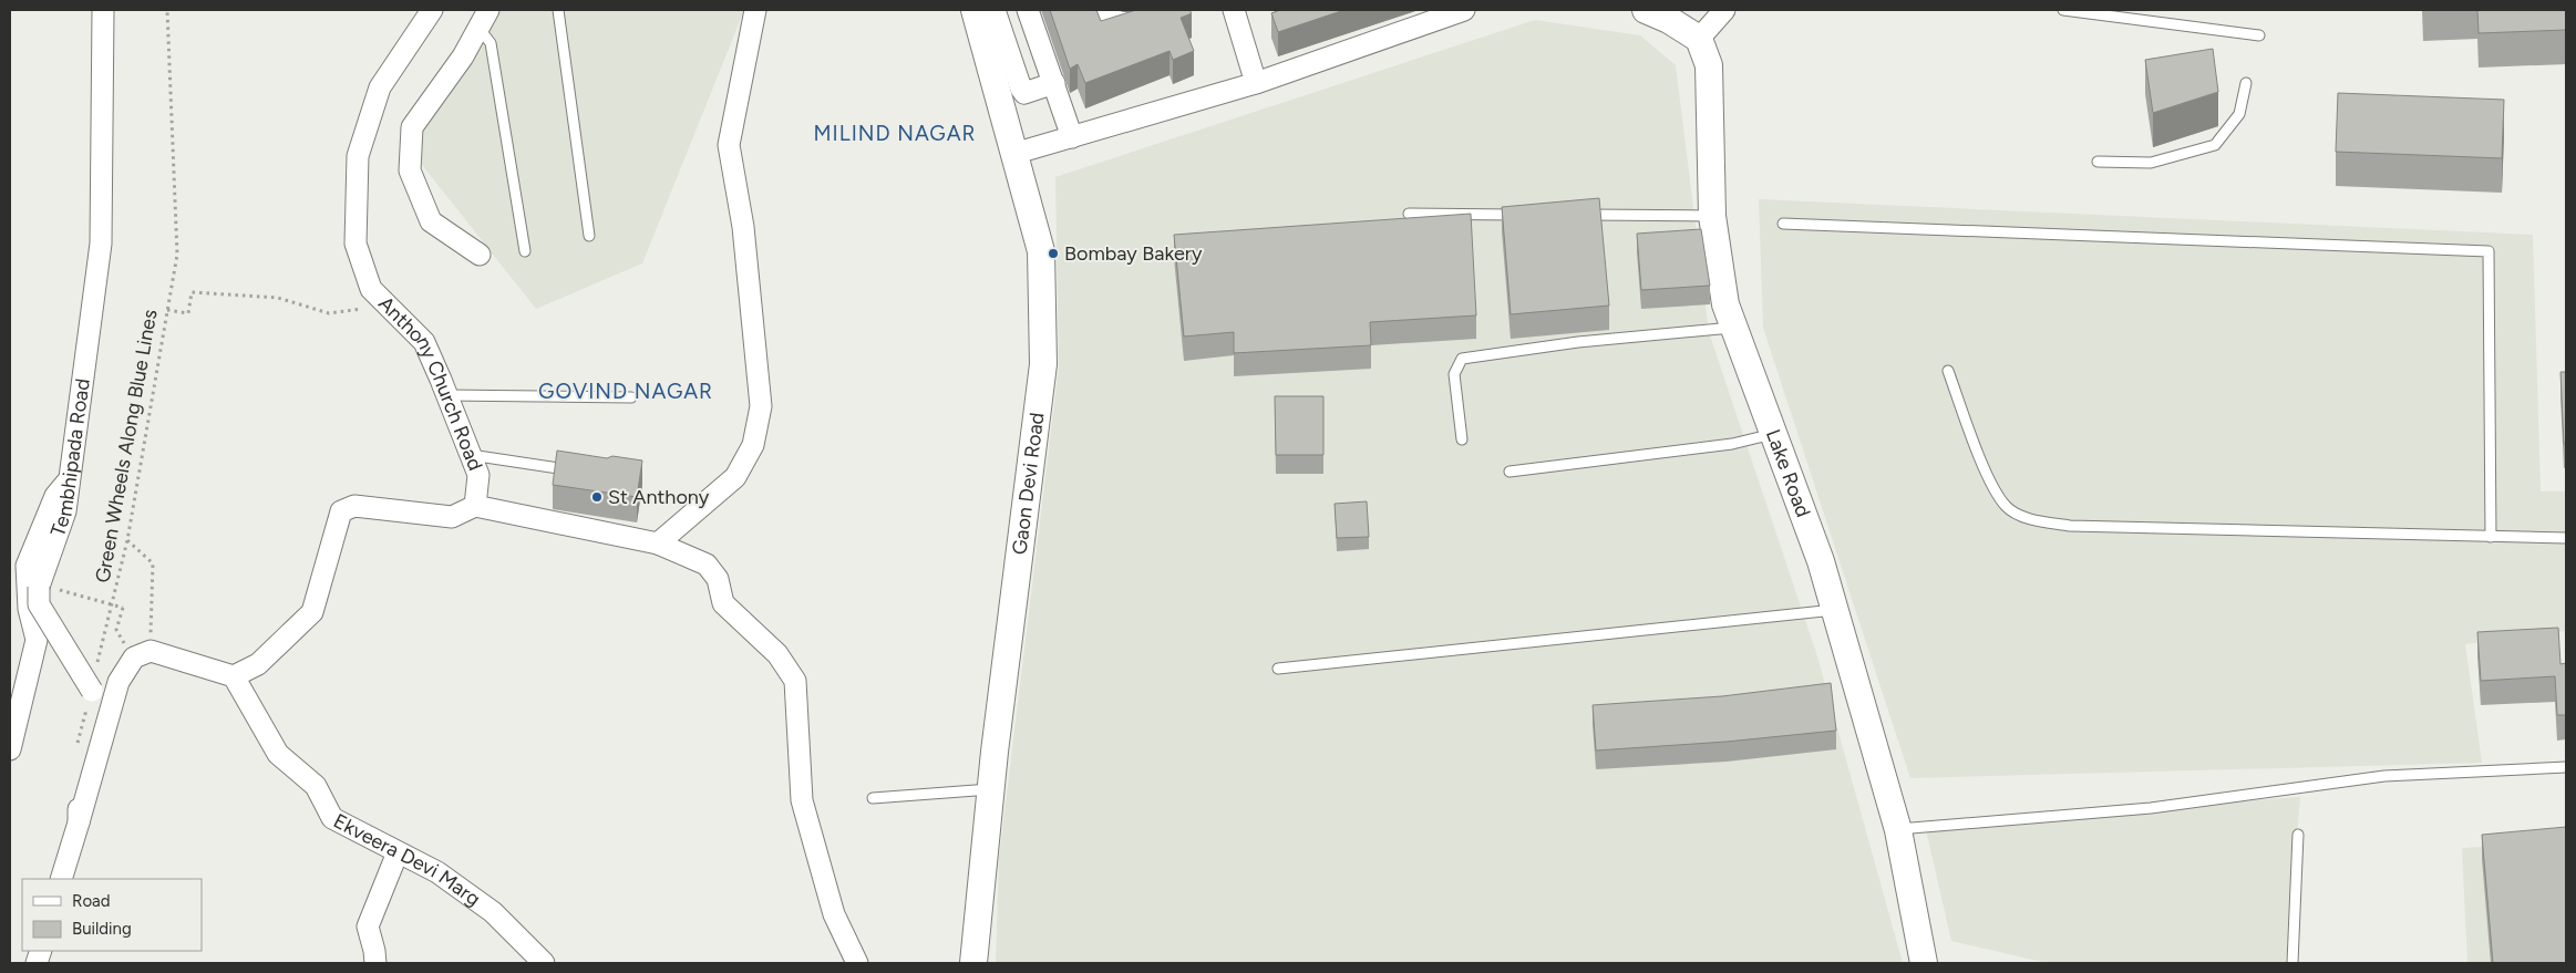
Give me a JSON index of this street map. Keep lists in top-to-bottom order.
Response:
{
  "streets": {
    "street": [
      "Anthony Church Road",
      "Tembhipada Road",
      "Lake Road",
      "Gaon Devi Road",
      "Ekveera Devi Marg"
    ],
    "path": ["Green Wheels Along Blue Lines"]
  },
  "districts": ["MILIND NAGAR", "GOVIND NAGAR"],
  "places": ["Bombay Bakery", "St Anthony"],
  "legend": ["Road", "Building"]
}
